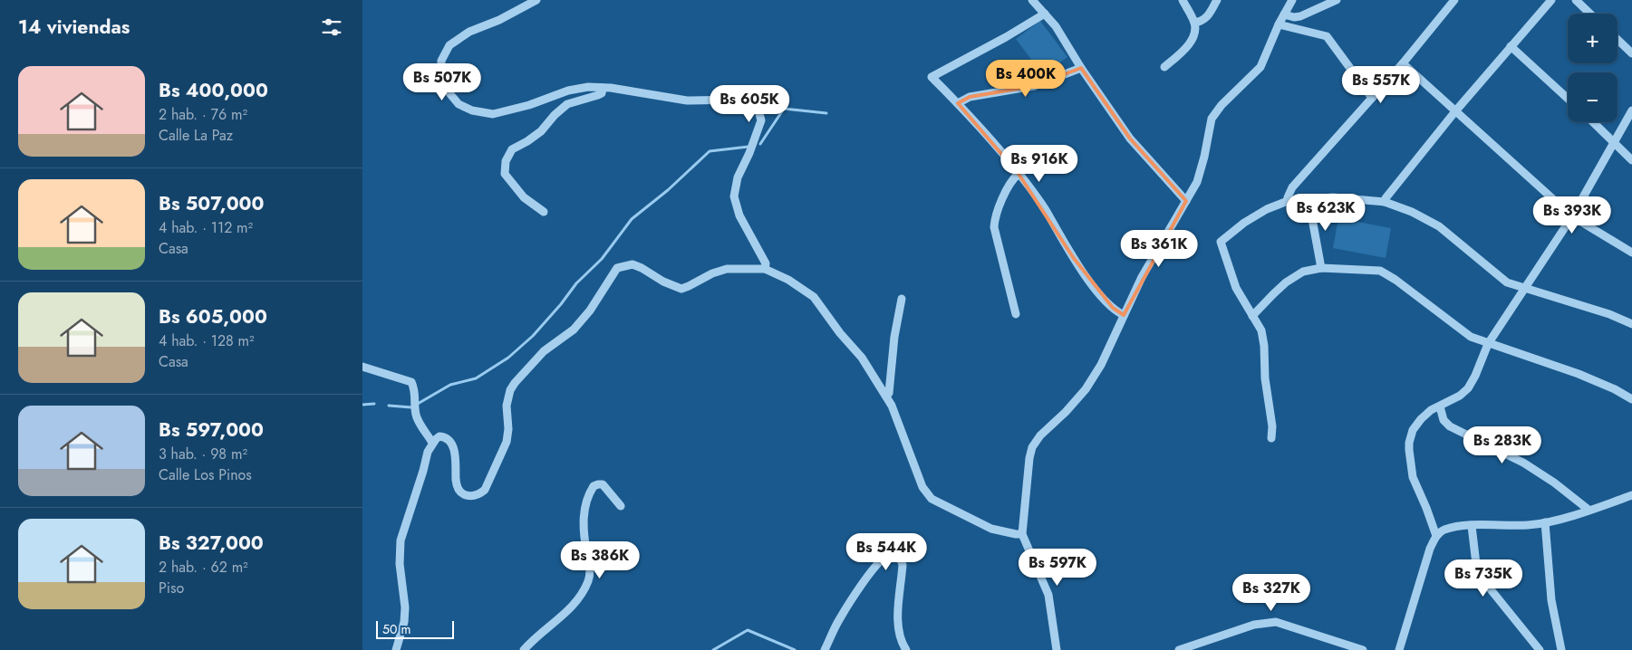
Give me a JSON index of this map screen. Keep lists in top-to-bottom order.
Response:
{
  "scale_bar": "50 m",
  "page": {
    "heading": "14 viviendas",
    "map_buttons": ["+", "−"],
    "list": [
      {
        "name": "Bs 400,000",
        "note": "2 hab. · 76 m² · Calle La Paz"
      },
      {
        "name": "Bs 507,000",
        "note": "4 hab. · 112 m² · Casa"
      },
      {
        "name": "Bs 605,000",
        "note": "4 hab. · 128 m² · Casa"
      },
      {
        "name": "Bs 597,000",
        "note": "3 hab. · 98 m² · Calle Los Pinos"
      },
      {
        "name": "Bs 327,000",
        "note": "2 hab. · 62 m² · Piso"
      }
    ],
    "price": [
      "Bs 400K",
      "Bs 507K",
      "Bs 557K",
      "Bs 605K",
      "Bs 916K",
      "Bs 623K",
      "Bs 393K",
      "Bs 361K",
      "Bs 283K",
      "Bs 544K",
      "Bs 386K",
      "Bs 597K",
      "Bs 735K",
      "Bs 327K"
    ],
    "scale": "50 m"
  }
}
